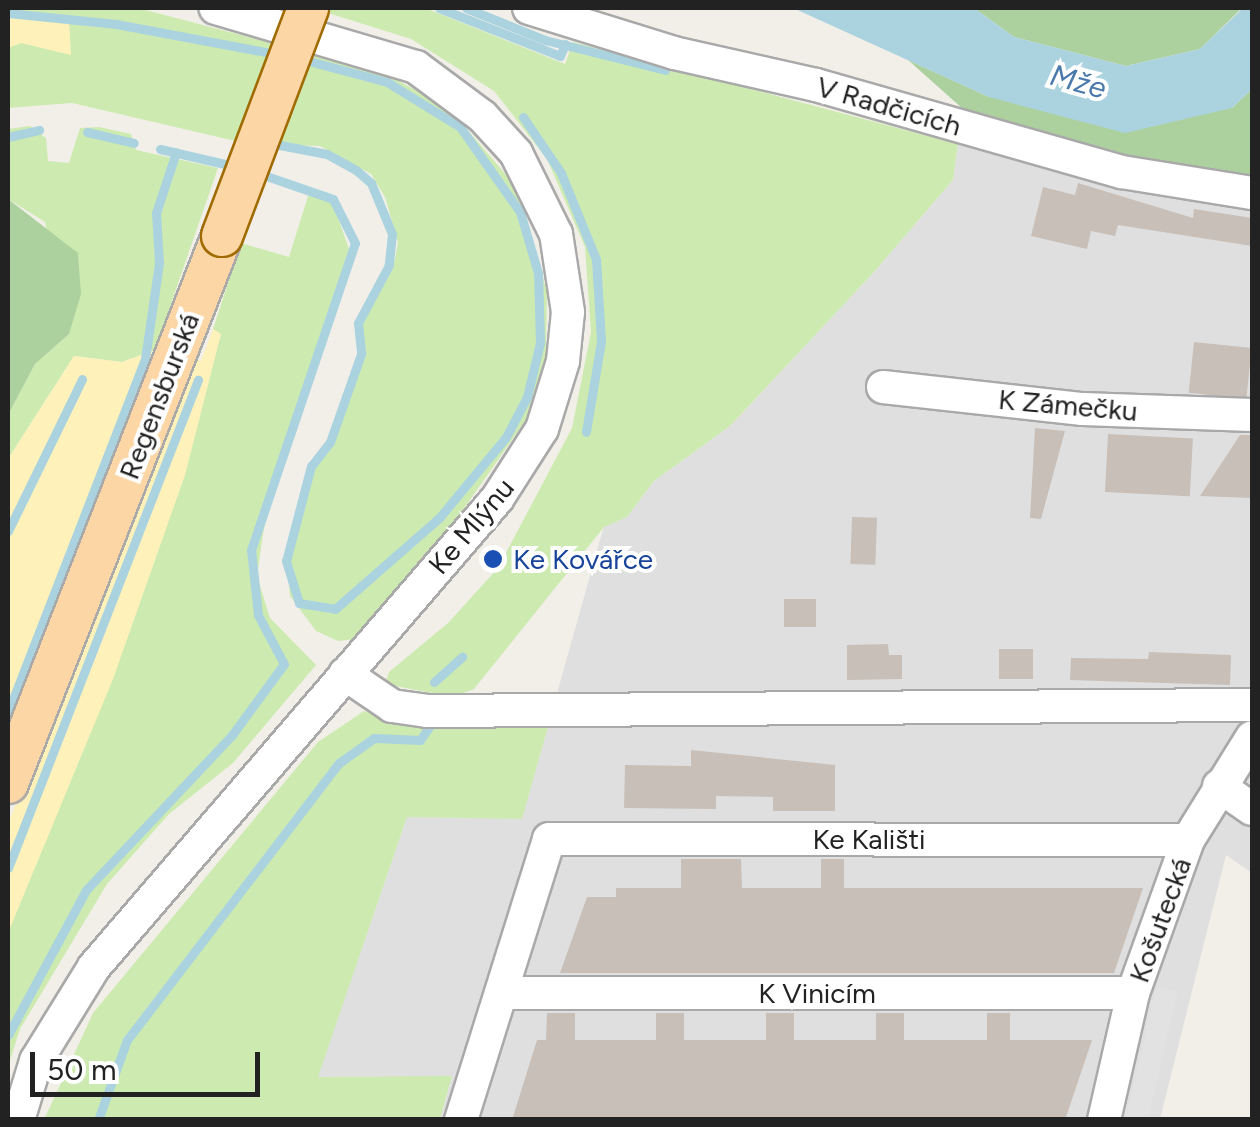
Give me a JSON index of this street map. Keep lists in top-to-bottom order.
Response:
{
  "streets": {
    "main road": ["Regensburská"],
    "street": [
      "V Radčicích",
      "K Zámečku",
      "Ke Mlýnu",
      "Ke Kališti",
      "Košutecká",
      "K Vinicím"
    ]
  },
  "crossings": [
    ["Ke Kališti", "Košutecká"],
    ["Ke Kališti", "K Vinicím"],
    ["Košutecká", "K Vinicím"]
  ],
  "water": ["Mže"],
  "places": ["Ke Kovářce"],
  "scale_bar": "50 m"
}
